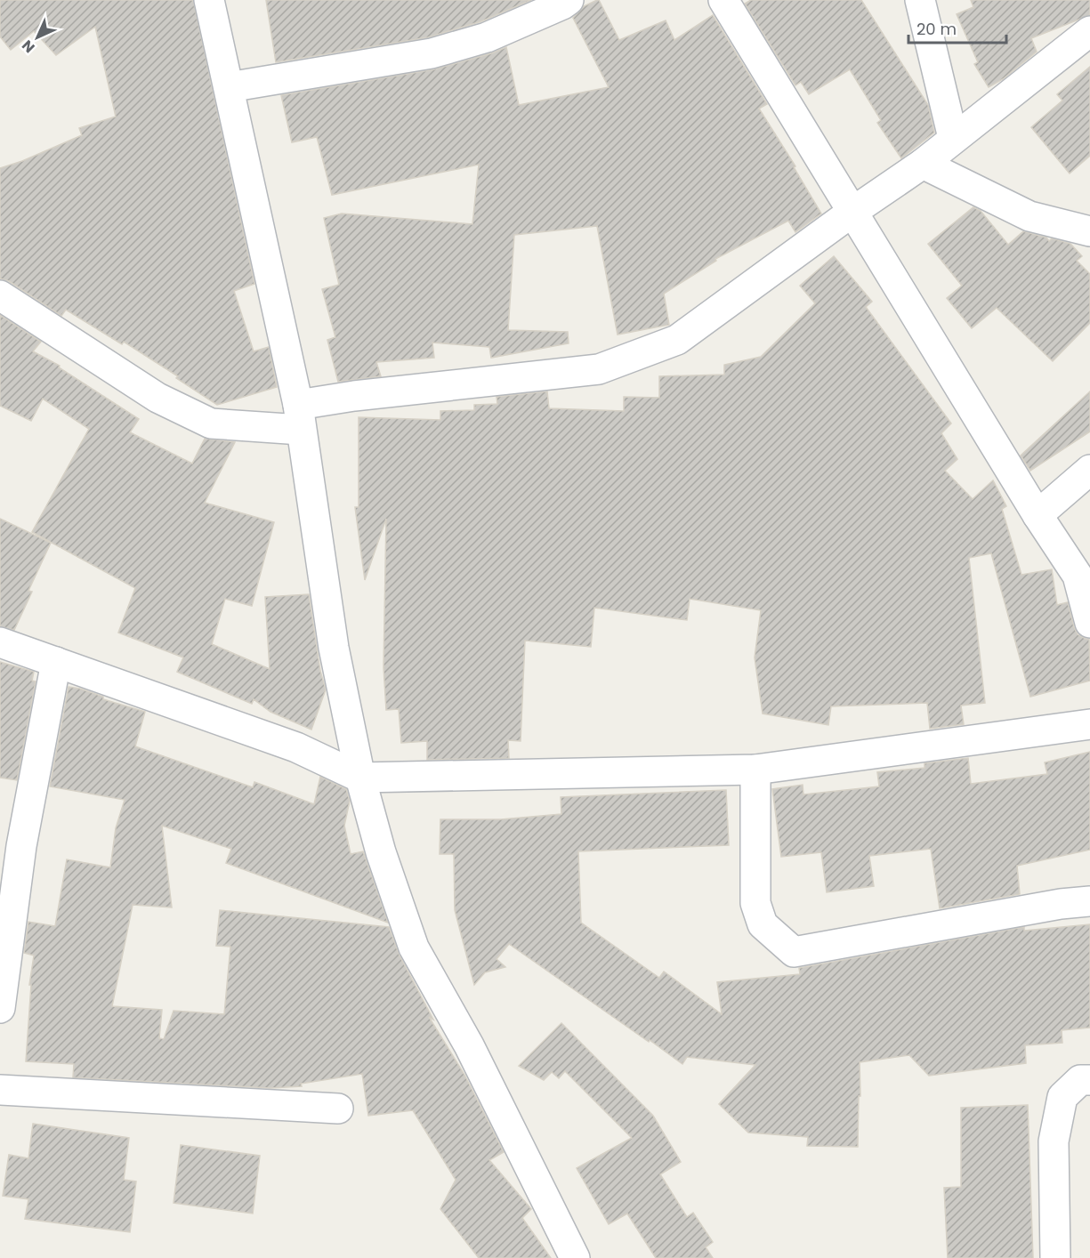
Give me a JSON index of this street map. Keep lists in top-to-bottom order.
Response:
{
  "scale_bar": "20 m",
  "north": "bottom left"
}
